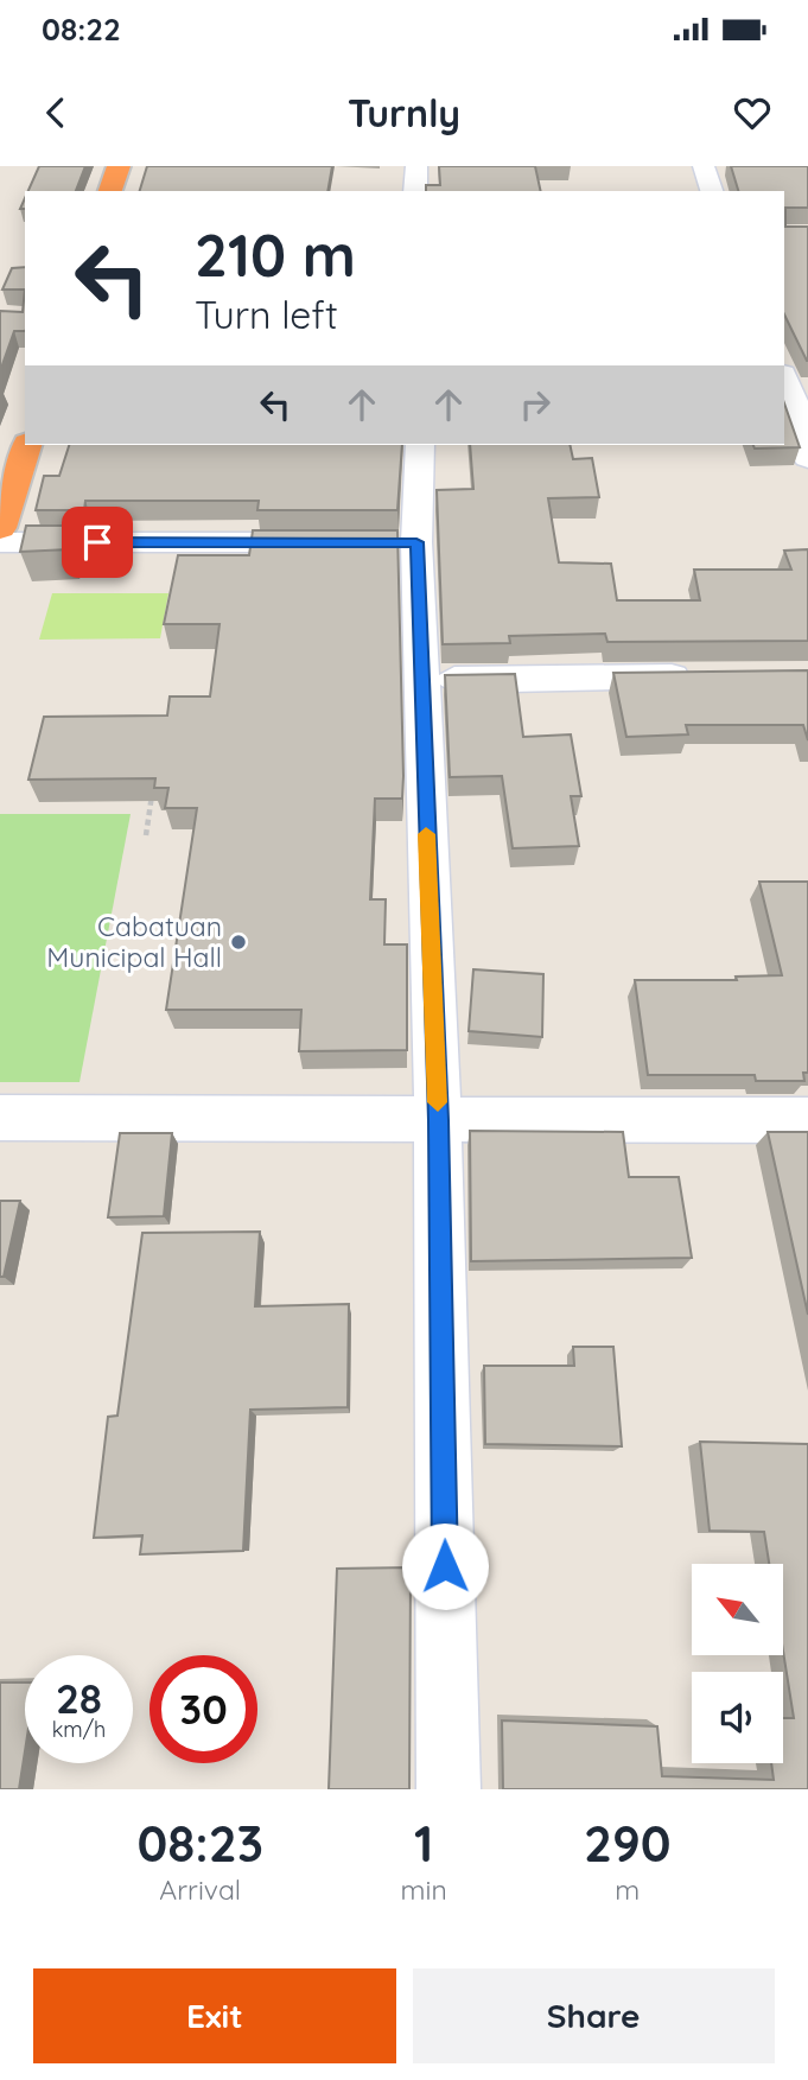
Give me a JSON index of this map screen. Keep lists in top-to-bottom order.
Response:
{
  "places": ["Cabatuan Municipal Hall"],
  "north": "top left",
  "page": {
    "status": "08:22",
    "header": "Turnly",
    "turn": ["210 m", "Turn left"],
    "speed": "28 km/h",
    "limit": "30",
    "eta": [
      "08:23",
      "Arrival",
      "1",
      "min",
      "290",
      "m"
    ],
    "buttons": ["Exit", "Share"]
  }
}
